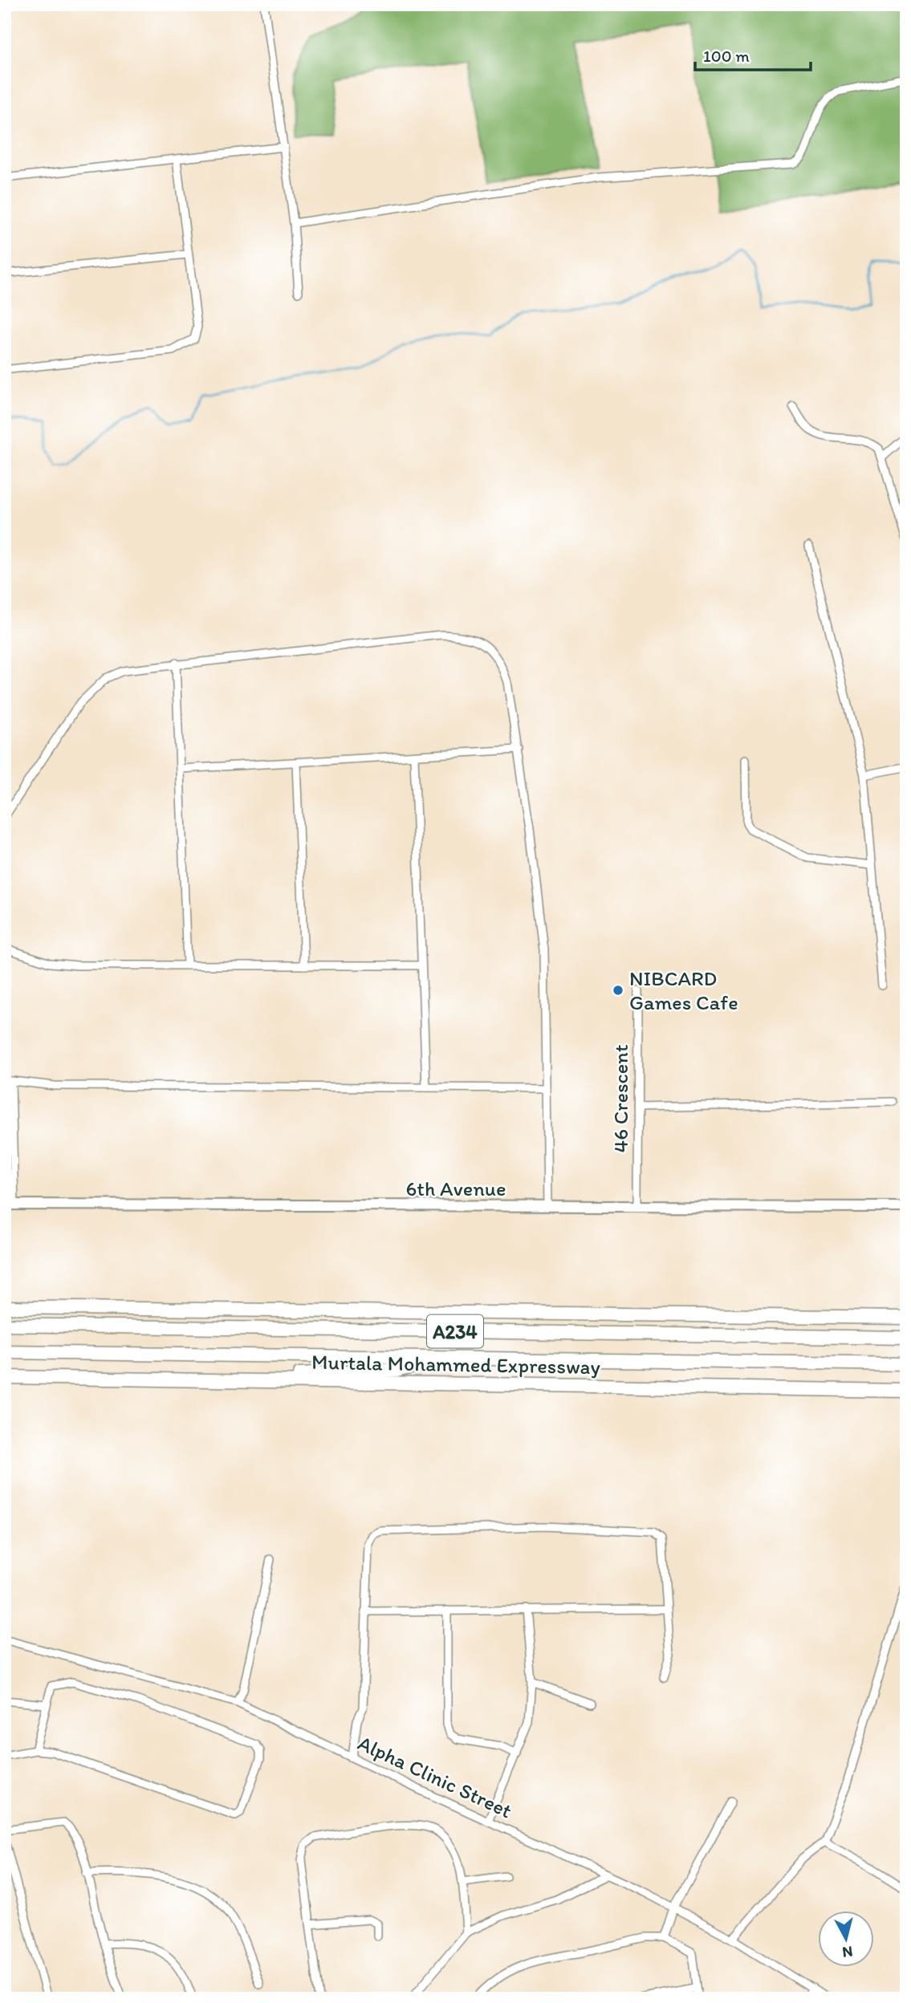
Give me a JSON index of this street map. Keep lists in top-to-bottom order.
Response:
{
  "streets": {
    "highway": ["A234", "Murtala Mohammed Expressway"],
    "street": ["46 Crescent", "6th Avenue", "Alpha Clinic Street"]
  },
  "crossings": [
    ["46 Crescent", "6th Avenue"]
  ],
  "places": ["NIBCARD Games Cafe"],
  "scale_bar": "100 m",
  "north": "bottom"
}
